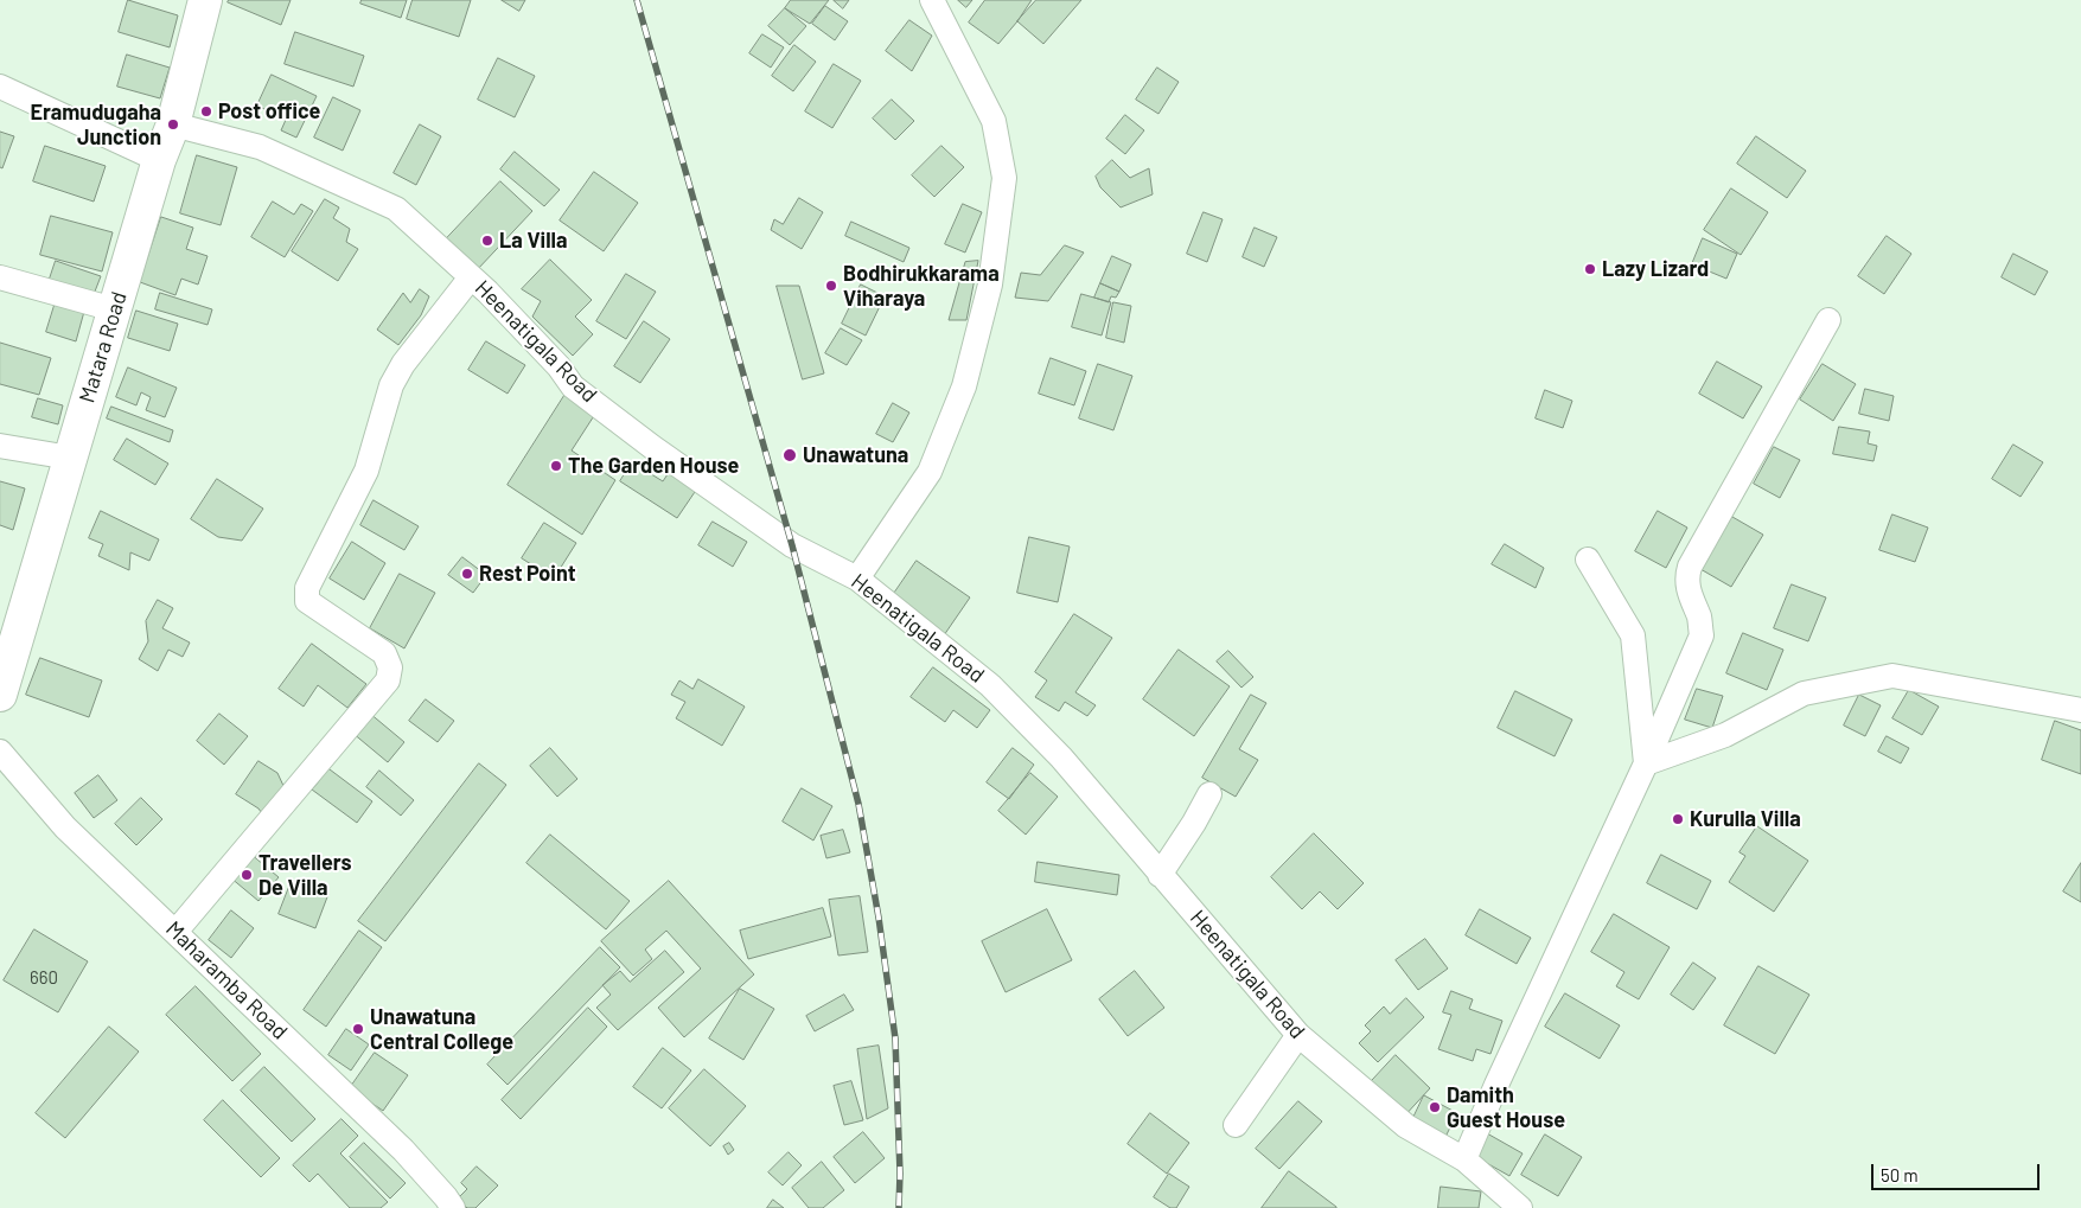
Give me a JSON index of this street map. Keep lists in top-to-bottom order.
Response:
{
  "streets": {
    "highway": ["Matara Road"],
    "street": ["Heenatigala Road", "Maharamba Road"]
  },
  "crossings": [
    ["Heenatigala Road", "Matara Road"]
  ],
  "places": [
    "Post office",
    "Eramudugaha Junction",
    "La Villa",
    "Lazy Lizard",
    "Bodhirukkarama Viharaya",
    "Unawatuna",
    "The Garden House",
    "Rest Point",
    "Kurulla Villa",
    "Travellers De Villa",
    "Unawatuna Central College",
    "Damith Guest House"
  ],
  "house_numbers": ["660"],
  "scale_bar": "50 m"
}
